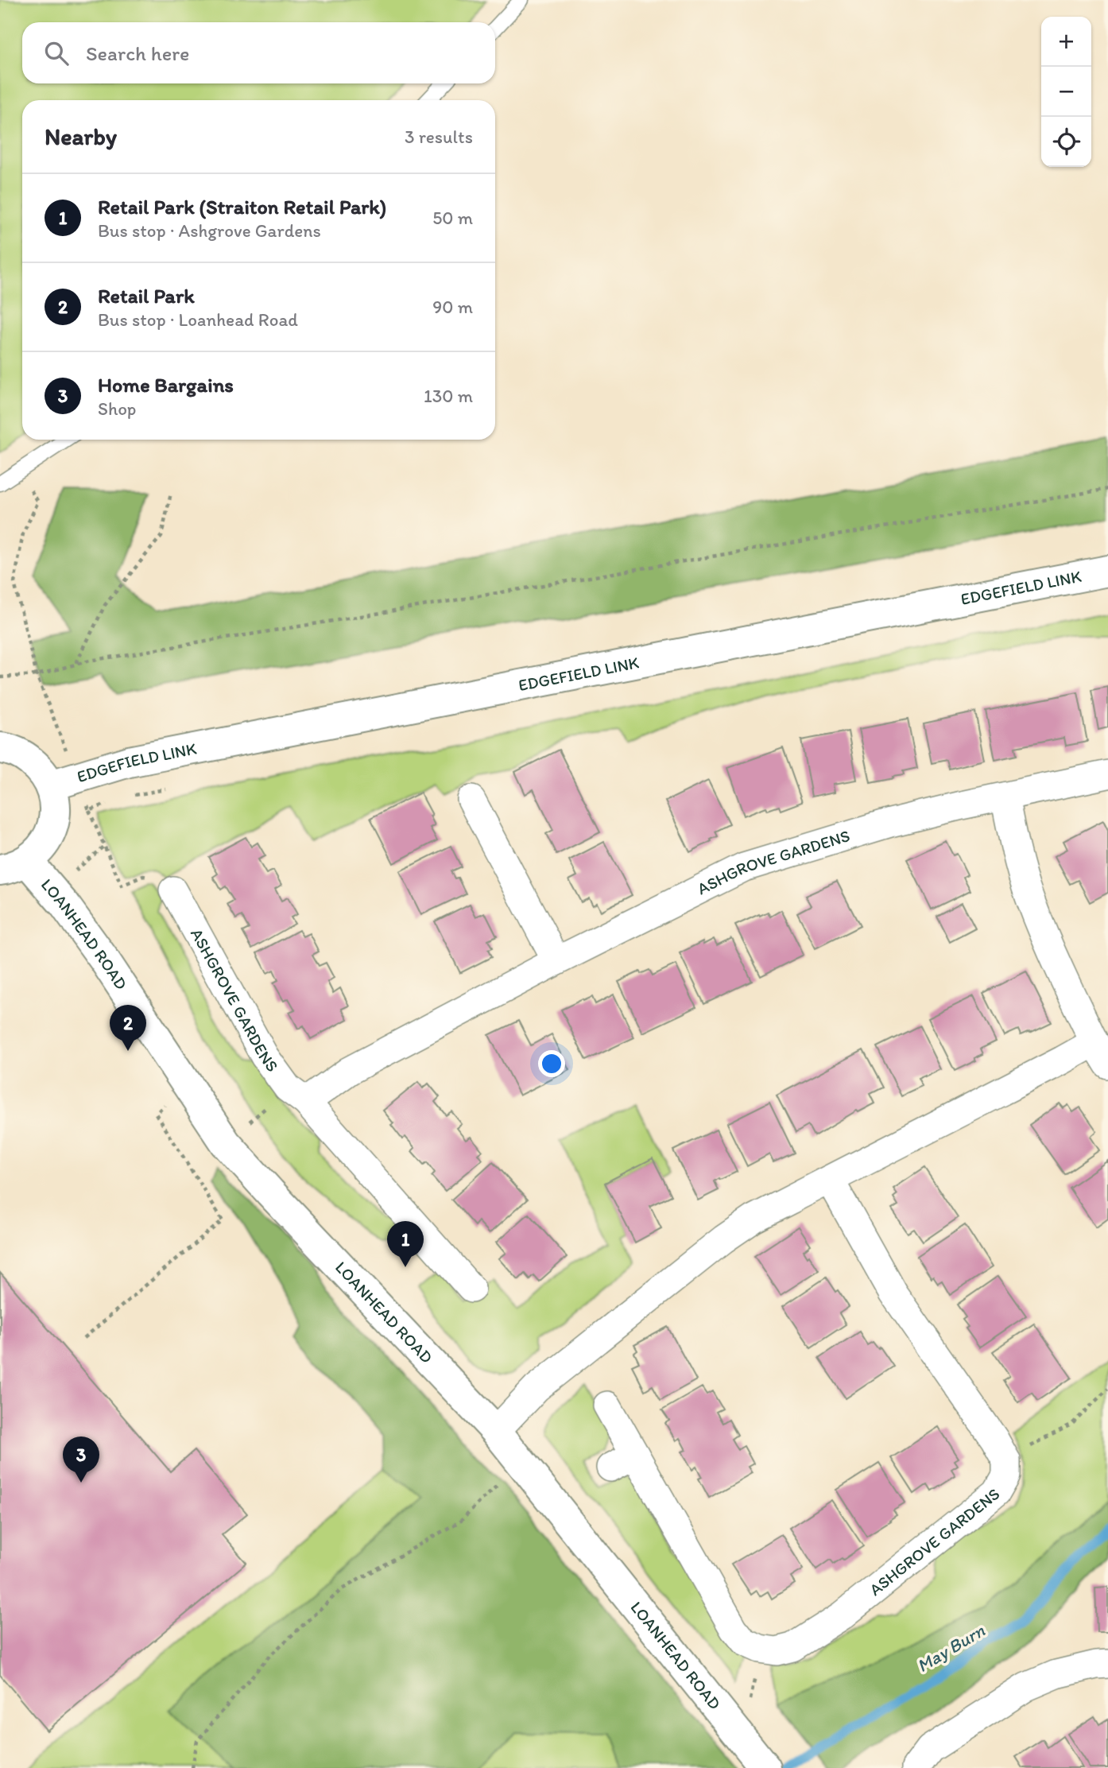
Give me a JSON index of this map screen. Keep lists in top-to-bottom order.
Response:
{
  "streets": {
    "main road": ["EDGEFIELD LINK", "LOANHEAD ROAD"],
    "street": ["ASHGROVE GARDENS"]
  },
  "water": ["May Burn"],
  "page": {
    "map_buttons": ["+", "−"],
    "search": "Search here",
    "heading": ["Nearby", "3 results"],
    "list": [
      {
        "mark": "1",
        "name": "Retail Park (Straiton Retail Park)",
        "note": "Bus stop · Ashgrove Gardens",
        "value": "50 m"
      },
      {
        "mark": "2",
        "name": "Retail Park",
        "note": "Bus stop · Loanhead Road",
        "value": "90 m"
      },
      {
        "mark": "3",
        "name": "Home Bargains",
        "note": "Shop",
        "value": "130 m"
      }
    ],
    "pins": ["2", "1", "3"]
  }
}
